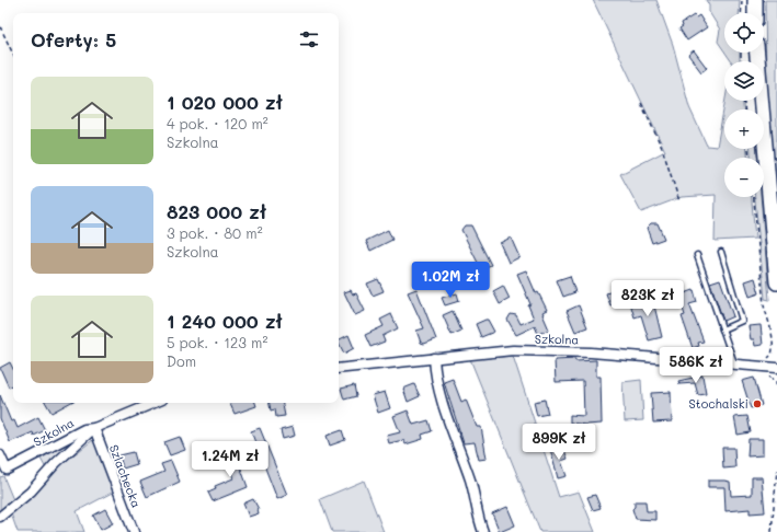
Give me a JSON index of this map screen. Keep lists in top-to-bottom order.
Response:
{
  "streets": {
    "street": ["Szkolna", "Szlachecka"]
  },
  "crossings": [
    ["Szkolna", "Szlachecka"]
  ],
  "places": ["Stochalski"],
  "page": {
    "map_buttons": ["+", "−"],
    "heading": "Oferty: 5",
    "list": [
      {
        "name": "1 020 000 zł",
        "note": "4 pok. · 120 m² · Szkolna"
      },
      {
        "name": "823 000 zł",
        "note": "3 pok. · 80 m² · Szkolna"
      },
      {
        "name": "1 240 000 zł",
        "note": "5 pok. · 123 m² · Dom"
      }
    ],
    "price": [
      "1.02M zł",
      "823K zł",
      "586K zł",
      "899K zł",
      "1.24M zł"
    ]
  }
}
